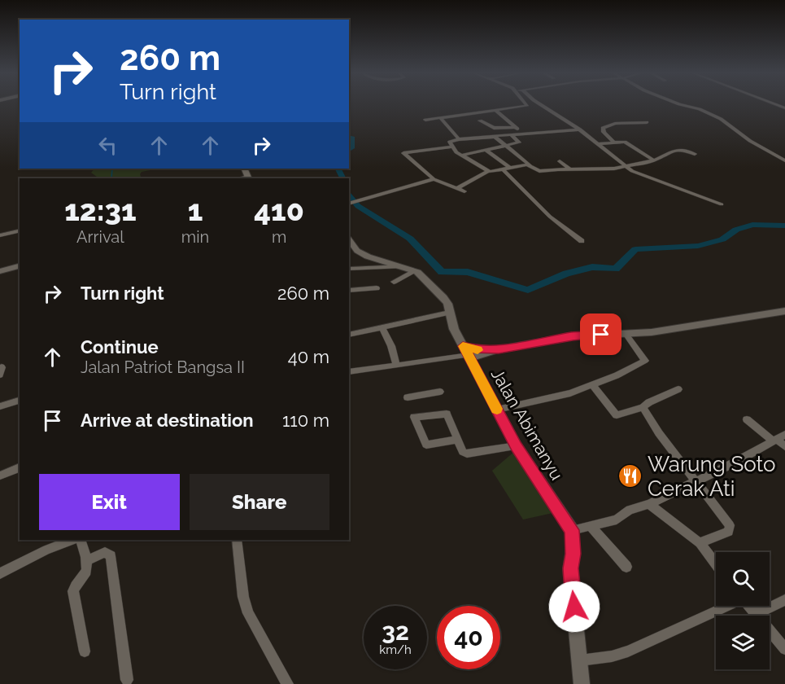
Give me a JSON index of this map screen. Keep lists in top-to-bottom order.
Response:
{
  "streets": {
    "street": ["Jalan Abimanyu"]
  },
  "places": {
    "restaurant": ["Warung Soto Cerak Ati"]
  },
  "page": {
    "turn": ["260 m", "Turn right"],
    "eta": [
      "12:31",
      "Arrival",
      "1",
      "min",
      "410",
      "m"
    ],
    "list": [
      {
        "name": "Turn right",
        "value": "260 m"
      },
      {
        "name": "Continue",
        "note": "Jalan Patriot Bangsa II",
        "value": "40 m"
      },
      {
        "name": "Arrive at destination",
        "value": "110 m"
      }
    ],
    "buttons": ["Exit", "Share"],
    "speed": "32 km/h",
    "limit": "40"
  }
}
